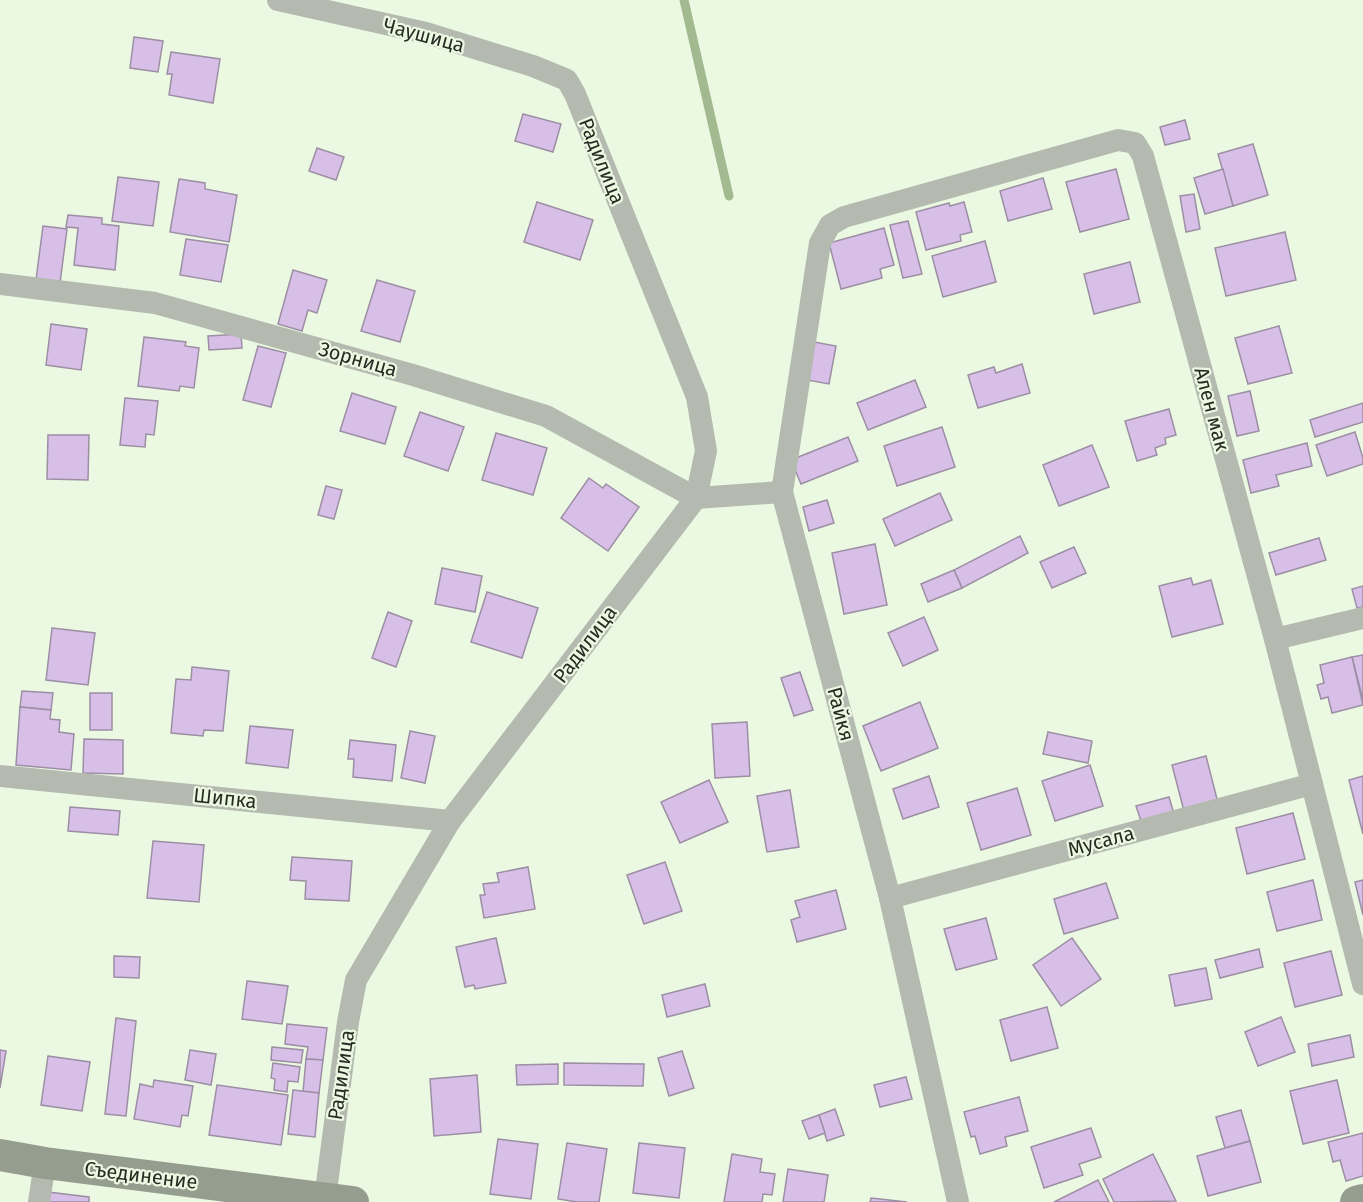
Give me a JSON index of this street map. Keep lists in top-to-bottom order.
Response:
{
  "streets": {
    "street": [
      "Чаушица",
      "Радилица",
      "Зорница",
      "Ален мак",
      "Райкя",
      "Шипка",
      "Мусала",
      "Съединение"
    ]
  },
  "crossings": [
    ["Чаушица", "Радилица"],
    ["Радилица", "Зорница"],
    ["Радилица", "Шипка"],
    ["Радилица", "Съединение"],
    ["Ален мак", "Райкя"],
    ["Ален мак", "Мусала"],
    ["Райкя", "Мусала"]
  ]
}
